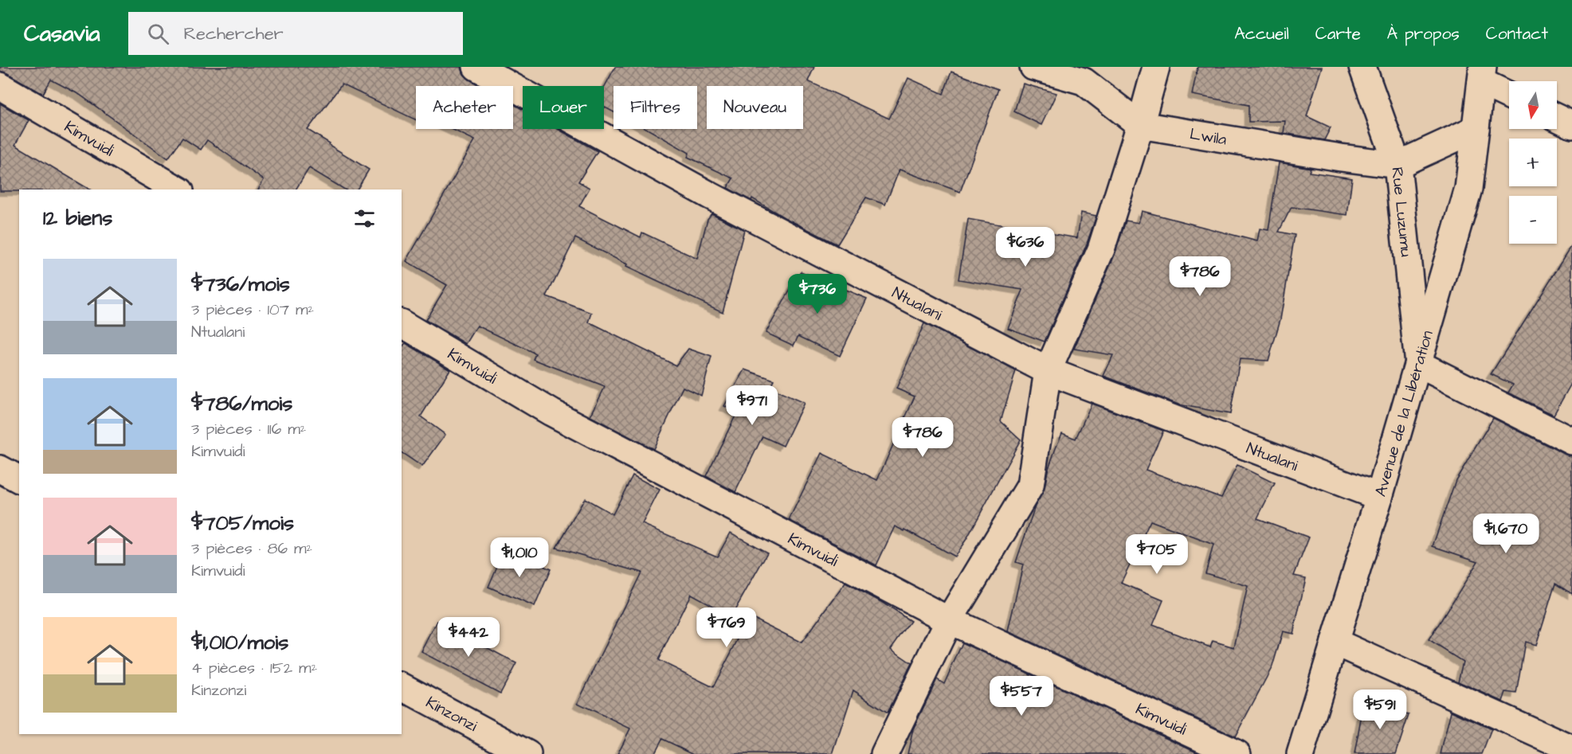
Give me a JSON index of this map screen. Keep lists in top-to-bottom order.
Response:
{
  "streets": {
    "main road": [
      "Lwila",
      "Kimvuidi",
      "Rue Luzumu",
      "Ntualani",
      "Avenue de la Libération",
      "Kinzonzi"
    ]
  },
  "crossings": [
    ["Lwila", "Rue Luzumu"],
    ["Rue Luzumu", "Avenue de la Libération"],
    ["Ntualani", "Avenue de la Libération"]
  ],
  "north": "bottom",
  "page": {
    "header": "Casavia",
    "search": "Rechercher",
    "nav": [
      "Accueil",
      "Carte",
      "À propos",
      "Contact"
    ],
    "map_buttons": ["+", "−"],
    "chip": [
      "Acheter",
      "Louer",
      "Filtres",
      "Nouveau"
    ],
    "heading": "12 biens",
    "price": [
      "$636",
      "$786",
      "$736",
      "$971",
      "$786",
      "$1,670",
      "$705",
      "$1,010",
      "$769",
      "$442",
      "$557",
      "$591"
    ],
    "list": [
      {
        "name": "$736/mois",
        "note": "3 pièces · 107 m² · Ntualani"
      },
      {
        "name": "$786/mois",
        "note": "3 pièces · 116 m² · Kimvuidi"
      },
      {
        "name": "$705/mois",
        "note": "3 pièces · 86 m² · Kimvuidi"
      },
      {
        "name": "$1,010/mois",
        "note": "4 pièces · 152 m² · Kinzonzi"
      }
    ]
  }
}
